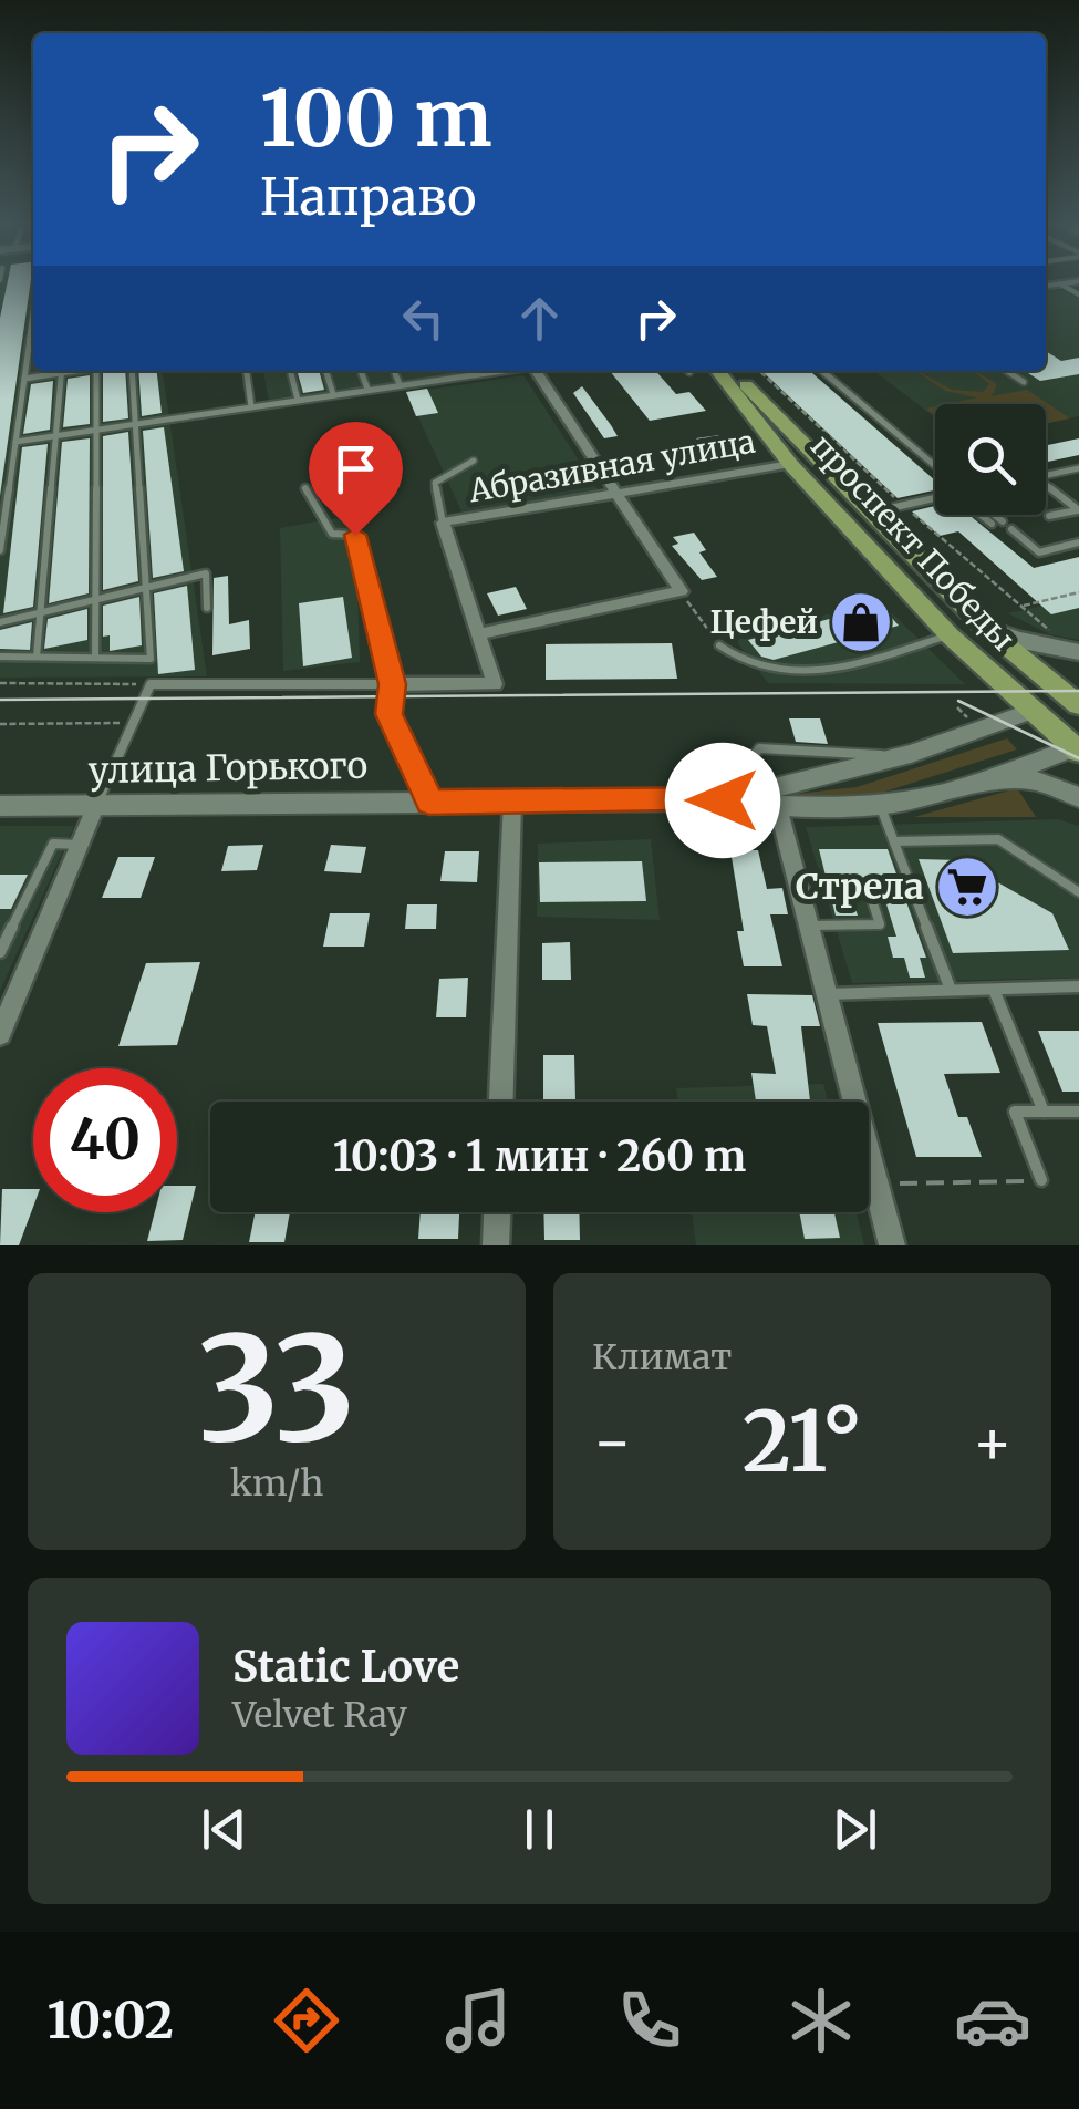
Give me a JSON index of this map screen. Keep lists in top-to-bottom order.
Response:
{
  "streets": {
    "main road": ["проспект Победы", "улица Горького"],
    "street": ["Абразивная улица"]
  },
  "crossings": [
    ["Абразивная улица", "проспект Победы"],
    ["проспект Победы", "улица Горького"]
  ],
  "places": {
    "shop": ["Цефей"],
    "supermarket": ["Стрела"]
  },
  "page": {
    "turn": ["100 m", "Направо"],
    "limit": "40",
    "trip": "10:03 · 1 мин · 260 m",
    "tile": [
      ["33", "km/h"],
      "Климат"
    ],
    "heat": ["−", "21°", "+"],
    "song": ["Static Love", "Velvet Ray"],
    "tabs": "10:02"
  }
}
